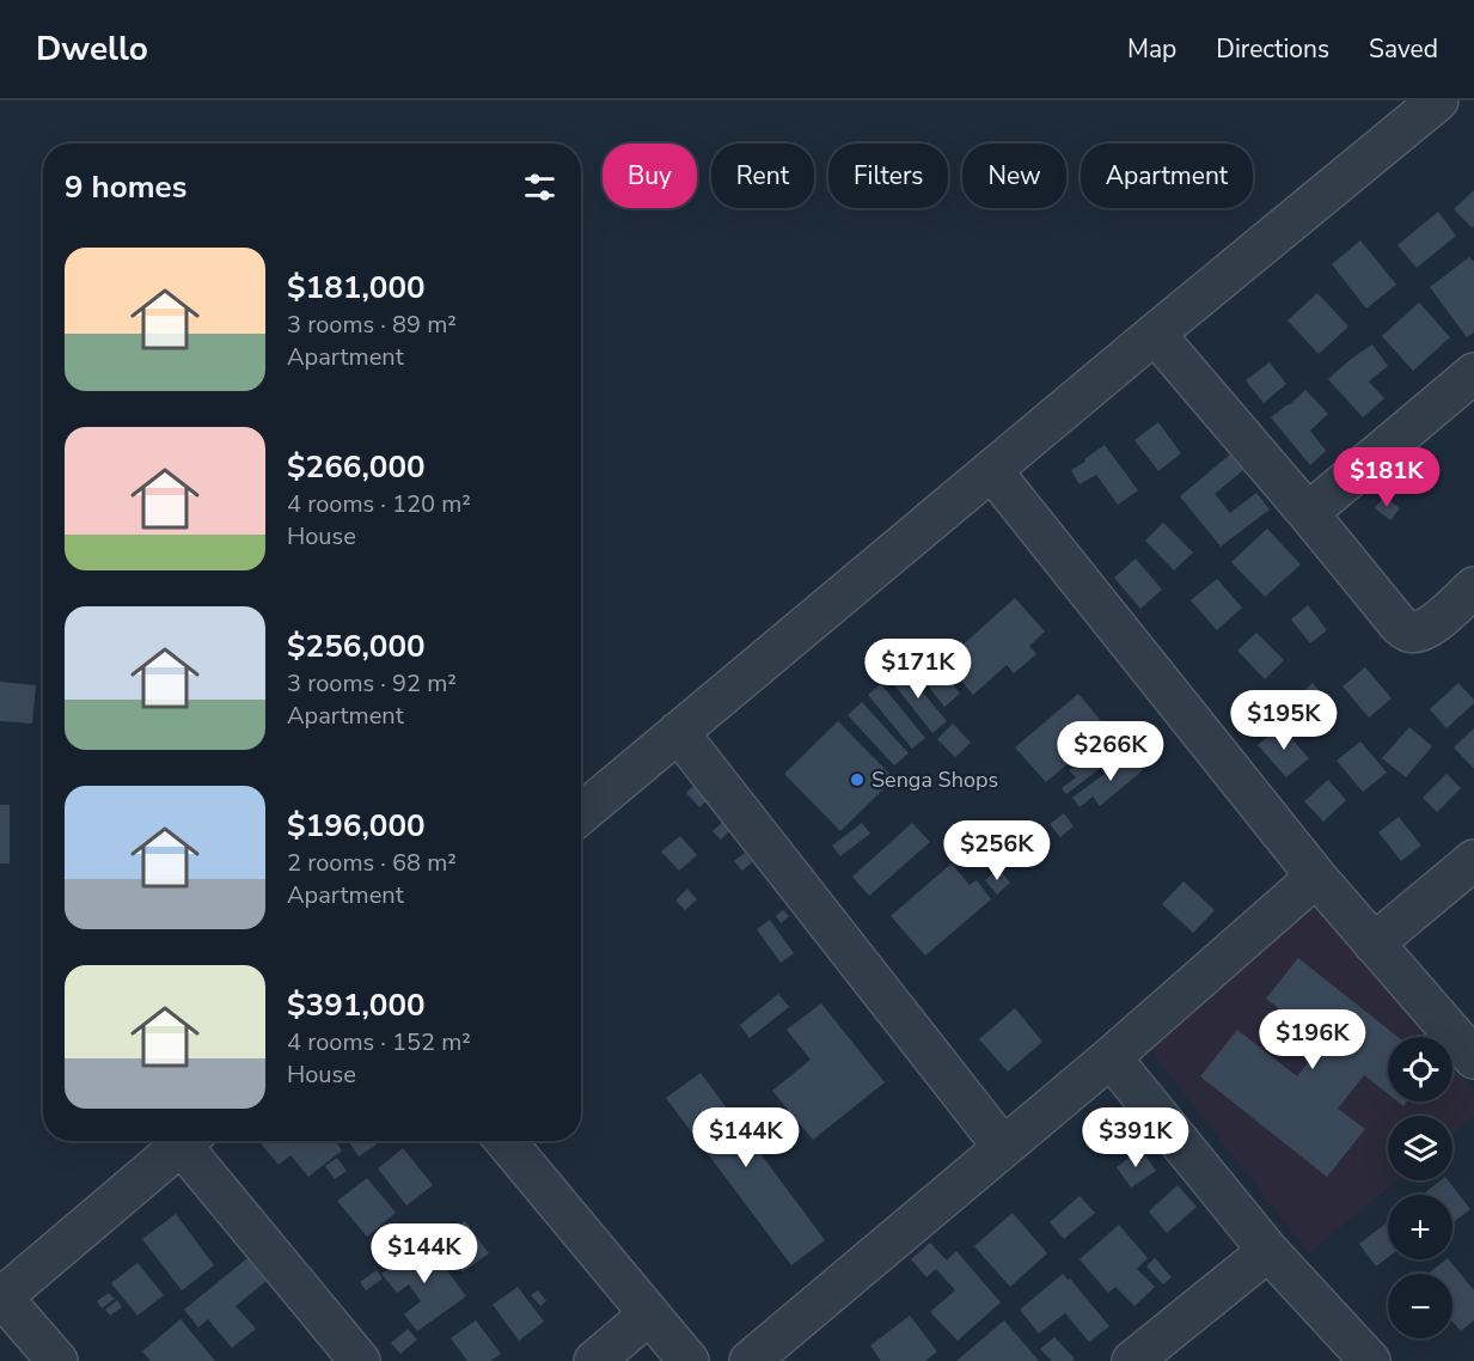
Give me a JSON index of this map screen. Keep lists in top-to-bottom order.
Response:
{
  "places": ["Senga Shops"],
  "page": {
    "header": "Dwello",
    "nav": ["Map", "Directions", "Saved"],
    "chip": [
      "Buy",
      "Rent",
      "Filters",
      "New",
      "Apartment"
    ],
    "heading": "9 homes",
    "list": [
      {
        "name": "$181,000",
        "note": "3 rooms · 89 m² · Apartment"
      },
      {
        "name": "$266,000",
        "note": "4 rooms · 120 m² · House"
      },
      {
        "name": "$256,000",
        "note": "3 rooms · 92 m² · Apartment"
      },
      {
        "name": "$196,000",
        "note": "2 rooms · 68 m² · Apartment"
      },
      {
        "name": "$391,000",
        "note": "4 rooms · 152 m² · House"
      }
    ],
    "price": [
      "$181K",
      "$171K",
      "$195K",
      "$266K",
      "$256K",
      "$196K",
      "$144K",
      "$391K",
      "$144K"
    ],
    "map_buttons": ["+", "−"]
  }
}
